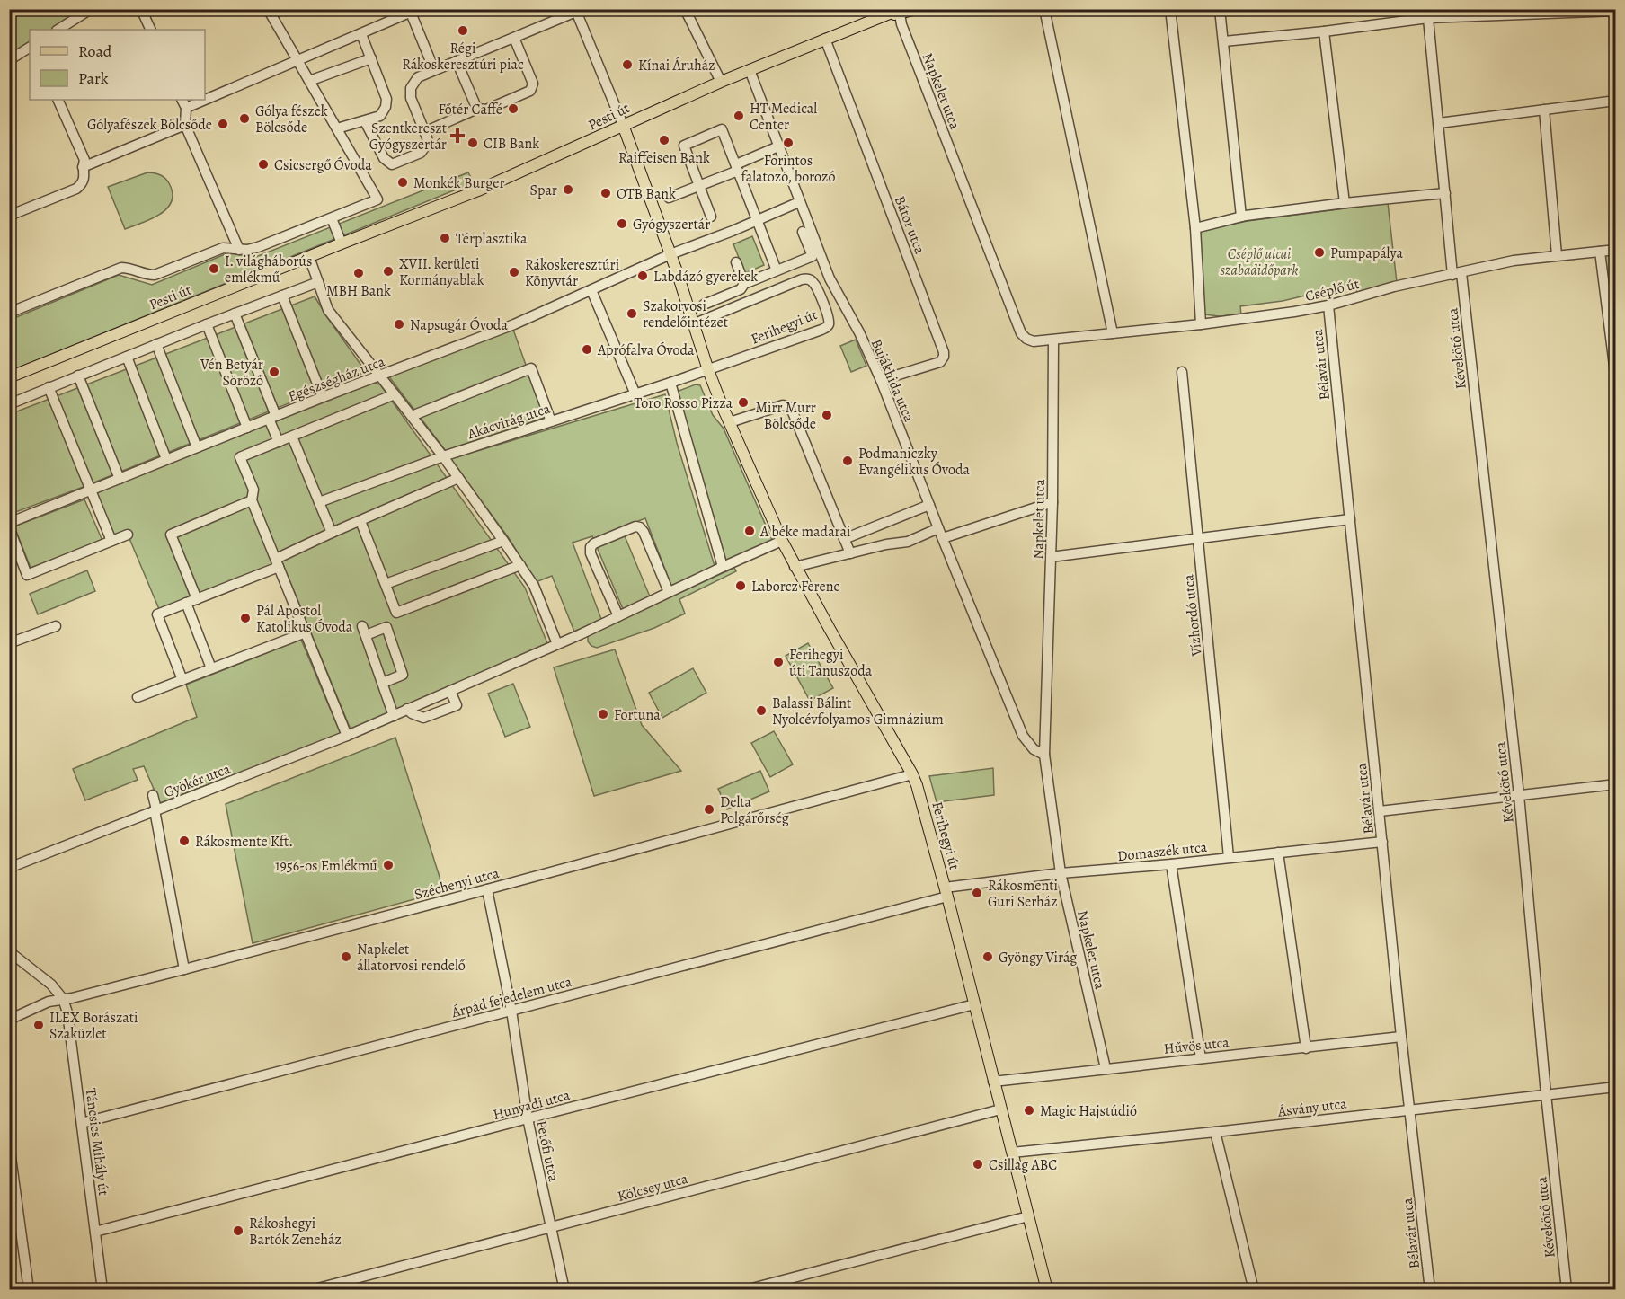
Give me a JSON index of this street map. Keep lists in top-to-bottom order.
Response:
{
  "streets": {
    "main road": ["Pesti út", "Ferihegyi út"],
    "street": [
      "Napkelet utca",
      "Bátor utca",
      "Cséplő út",
      "Kévekötő utca",
      "Bélavár utca",
      "Egészségház utca",
      "Bujákhida utca",
      "Akácvirág utca",
      "Vízhordó utca",
      "Gyökér utca",
      "Domaszék utca",
      "Széchenyi utca",
      "Árpád fejedelem utca",
      "Hűvös utca",
      "Hunyadi utca",
      "Ásvány utca",
      "Táncsics Mihály út",
      "Petőfi utca",
      "Kölcsey utca"
    ]
  },
  "crossings": [
    ["Napkelet utca", "Pesti út"],
    ["Napkelet utca", "Cséplő út"],
    ["Napkelet utca", "Bujákhida utca"],
    ["Napkelet utca", "Domaszék utca"],
    ["Napkelet utca", "Hűvös utca"],
    ["Pesti út", "Bátor utca"],
    ["Pesti út", "Ferihegyi út"],
    ["Pesti út", "Bujákhida utca"],
    ["Bátor utca", "Bujákhida utca"],
    ["Cséplő út", "Kévekötő utca"],
    ["Cséplő út", "Bélavár utca"],
    ["Ferihegyi út", "Egészségház utca"],
    ["Ferihegyi út", "Akácvirág utca"],
    ["Ferihegyi út", "Gyökér utca"],
    ["Ferihegyi út", "Domaszék utca"],
    ["Ferihegyi út", "Széchenyi utca"],
    ["Ferihegyi út", "Árpád fejedelem utca"],
    ["Ferihegyi út", "Hűvös utca"],
    ["Ferihegyi út", "Hunyadi utca"],
    ["Ferihegyi út", "Ásvány utca"],
    ["Ferihegyi út", "Kölcsey utca"],
    ["Kévekötő utca", "Ásvány utca"],
    ["Bélavár utca", "Domaszék utca"],
    ["Bélavár utca", "Hűvös utca"],
    ["Bélavár utca", "Ásvány utca"],
    ["Vízhordó utca", "Domaszék utca"],
    ["Domaszék utca", "Árpád fejedelem utca"],
    ["Széchenyi utca", "Táncsics Mihály út"],
    ["Széchenyi utca", "Petőfi utca"],
    ["Árpád fejedelem utca", "Táncsics Mihály út"],
    ["Árpád fejedelem utca", "Petőfi utca"],
    ["Hunyadi utca", "Táncsics Mihály út"],
    ["Hunyadi utca", "Petőfi utca"],
    ["Petőfi utca", "Kölcsey utca"]
  ],
  "parks": ["Cséplő utcai szabadidőpark"],
  "places": {
    "other": [
      "Régi Rákoskeresztúri piac",
      "Kínai Áruház",
      "Főtér Caffé",
      "HT Medical Center",
      "Gólya fészek Bölcsőde",
      "Gólyafészek Bölcsőde",
      "Raiffeisen Bank",
      "CIB Bank",
      "Forintos falatozó, borozó",
      "Csicsergő Óvoda",
      "Monkék Burger",
      "Spar",
      "OTB Bank",
      "Gyógyszertár",
      "Térplasztika",
      "Pumpapálya",
      "I. világháborús emlékmű",
      "XVII. kerületi Kormányablak",
      "Rákoskeresztúri Könyvtár",
      "MBH Bank",
      "Labdázó gyerekek",
      "Szakorvosi rendelőintézet",
      "Napsugár Óvoda",
      "Aprófalva Óvoda",
      "Vén Betyár Söröző",
      "Toro Rosso Pizza",
      "Mirr Murr Bölcsőde",
      "Podmaniczky Evangélikus Óvoda",
      "A béke madarai",
      "Laborcz Ferenc",
      "Pál Apostol Katolikus Óvoda",
      "Ferihegyi úti Tanuszoda",
      "Balassi Bálint Nyolcévfolyamos Gimnázium",
      "Fortuna",
      "Delta Polgárőrség",
      "Rákosmente Kft.",
      "1956-os Emlékmű",
      "Rákosmenti Guri Serház",
      "Napkelet állatorvosi rendelő",
      "Gyöngy Virág",
      "ILEX Borászati Szaküzlet",
      "Magic Hajstúdió",
      "Csillag ABC",
      "Rákoshegyi Bartók Zeneház"
    ],
    "health": ["Szentkereszt Gyógyszertár"]
  },
  "legend": ["Road", "Park"]
}
